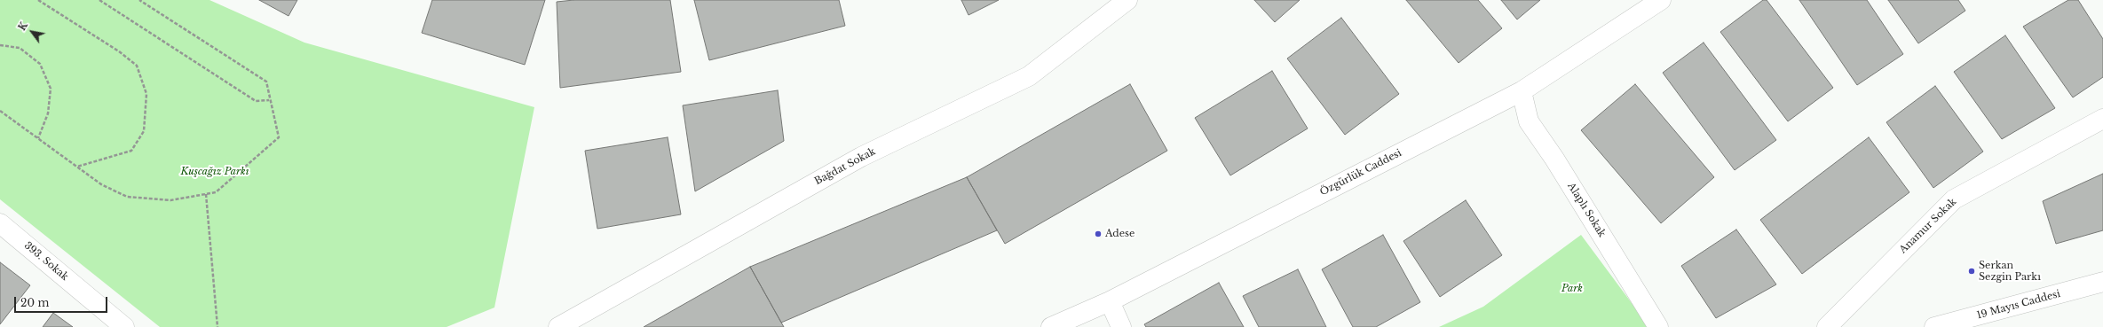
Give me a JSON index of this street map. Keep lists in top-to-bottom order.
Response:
{
  "streets": {
    "street": [
      "Bağdat Sokak",
      "Özgürlük Caddesi",
      "Alaplı Sokak",
      "Anamur Sokak",
      "393. Sokak",
      "19 Mayıs Caddesi"
    ]
  },
  "crossings": [
    ["Özgürlük Caddesi", "Alaplı Sokak"]
  ],
  "parks": ["Kuşcağız Parkı", "Park"],
  "places": ["Adese", "Serkan Sezgin Parkı"],
  "scale_bar": "20 m",
  "north": "top left"
}
